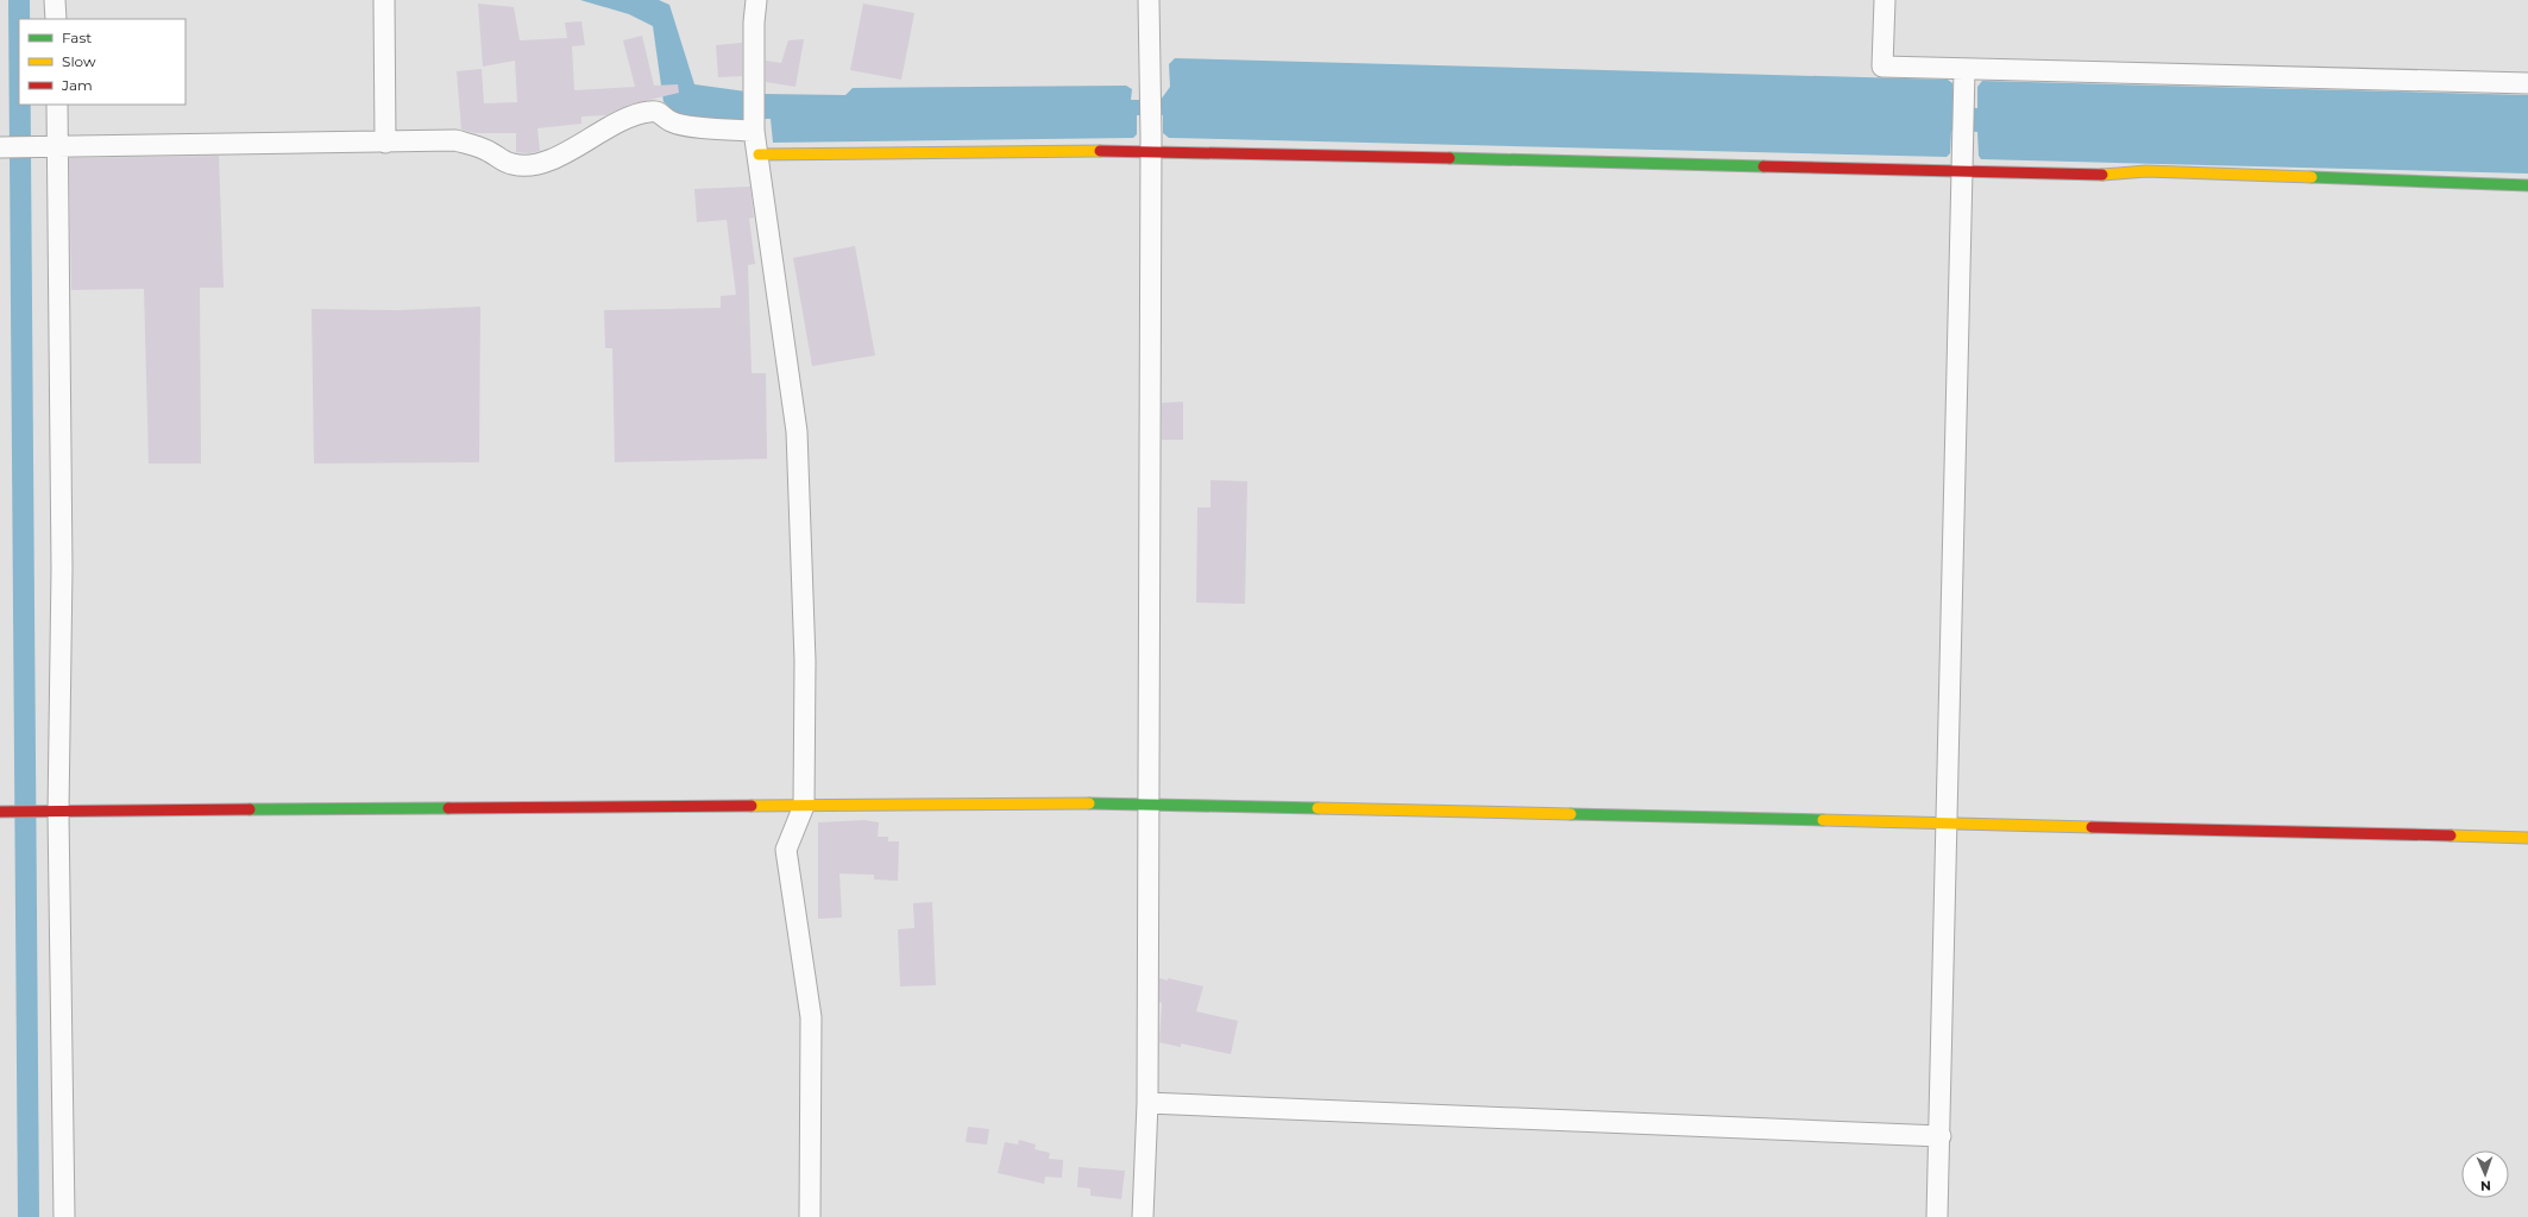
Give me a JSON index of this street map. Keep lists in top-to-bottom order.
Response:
{
  "legend": ["Fast", "Slow", "Jam"],
  "north": "bottom"
}
